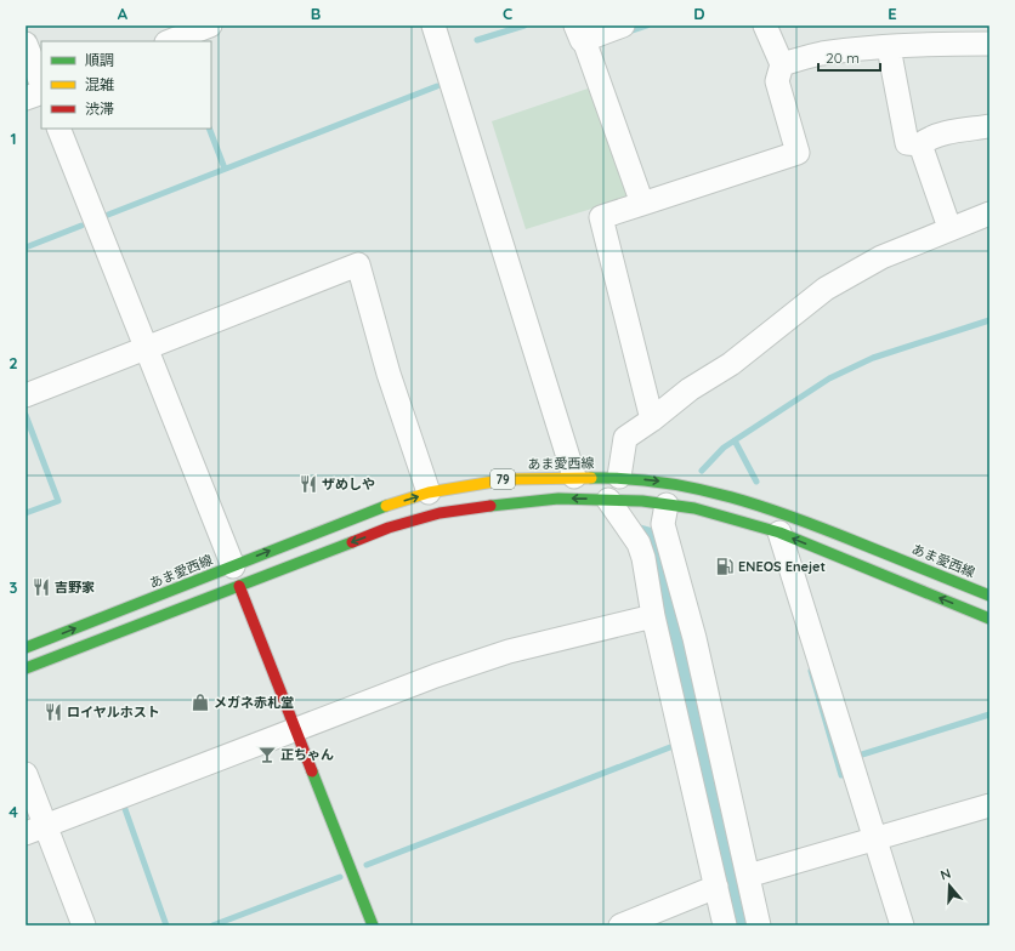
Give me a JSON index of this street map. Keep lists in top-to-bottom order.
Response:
{
  "streets": {
    "main road": ["あま愛西線", "79"]
  },
  "places": {
    "restaurant": ["ザめしや", "吉野家", "ロイヤルホスト"],
    "fuel station": ["ENEOS Enejet"],
    "shop": ["メガネ赤札堂"],
    "bar": ["正ちゃん"]
  },
  "legend": ["順調", "混雑", "渋滞"],
  "scale_bar": "20 m",
  "north": "top",
  "grid": {
    "columns": [
      "A",
      "B",
      "C",
      "D",
      "E"
    ],
    "rows": [
      "1",
      "2",
      "3",
      "4"
    ]
  }
}
